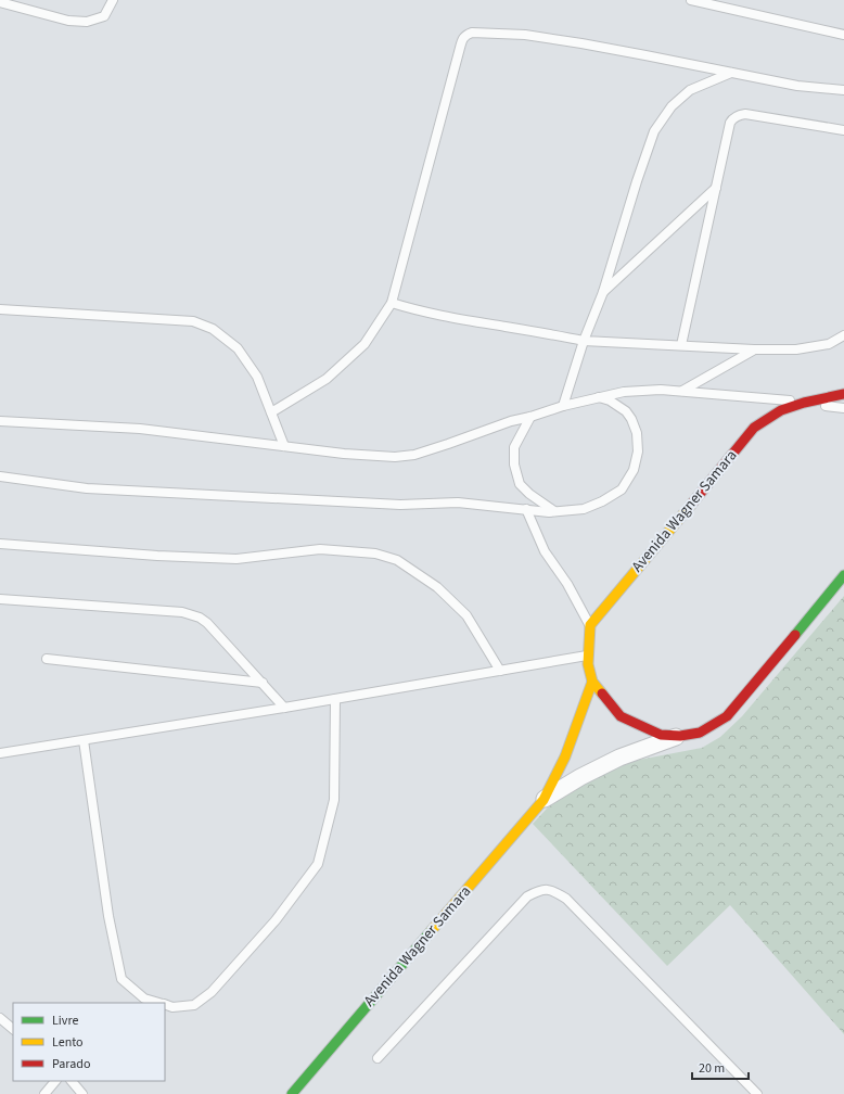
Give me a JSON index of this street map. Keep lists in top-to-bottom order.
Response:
{
  "streets": {
    "street": ["Avenida Wagner Samara"]
  },
  "legend": ["Livre", "Lento", "Parado"],
  "scale_bar": "20 m"
}
